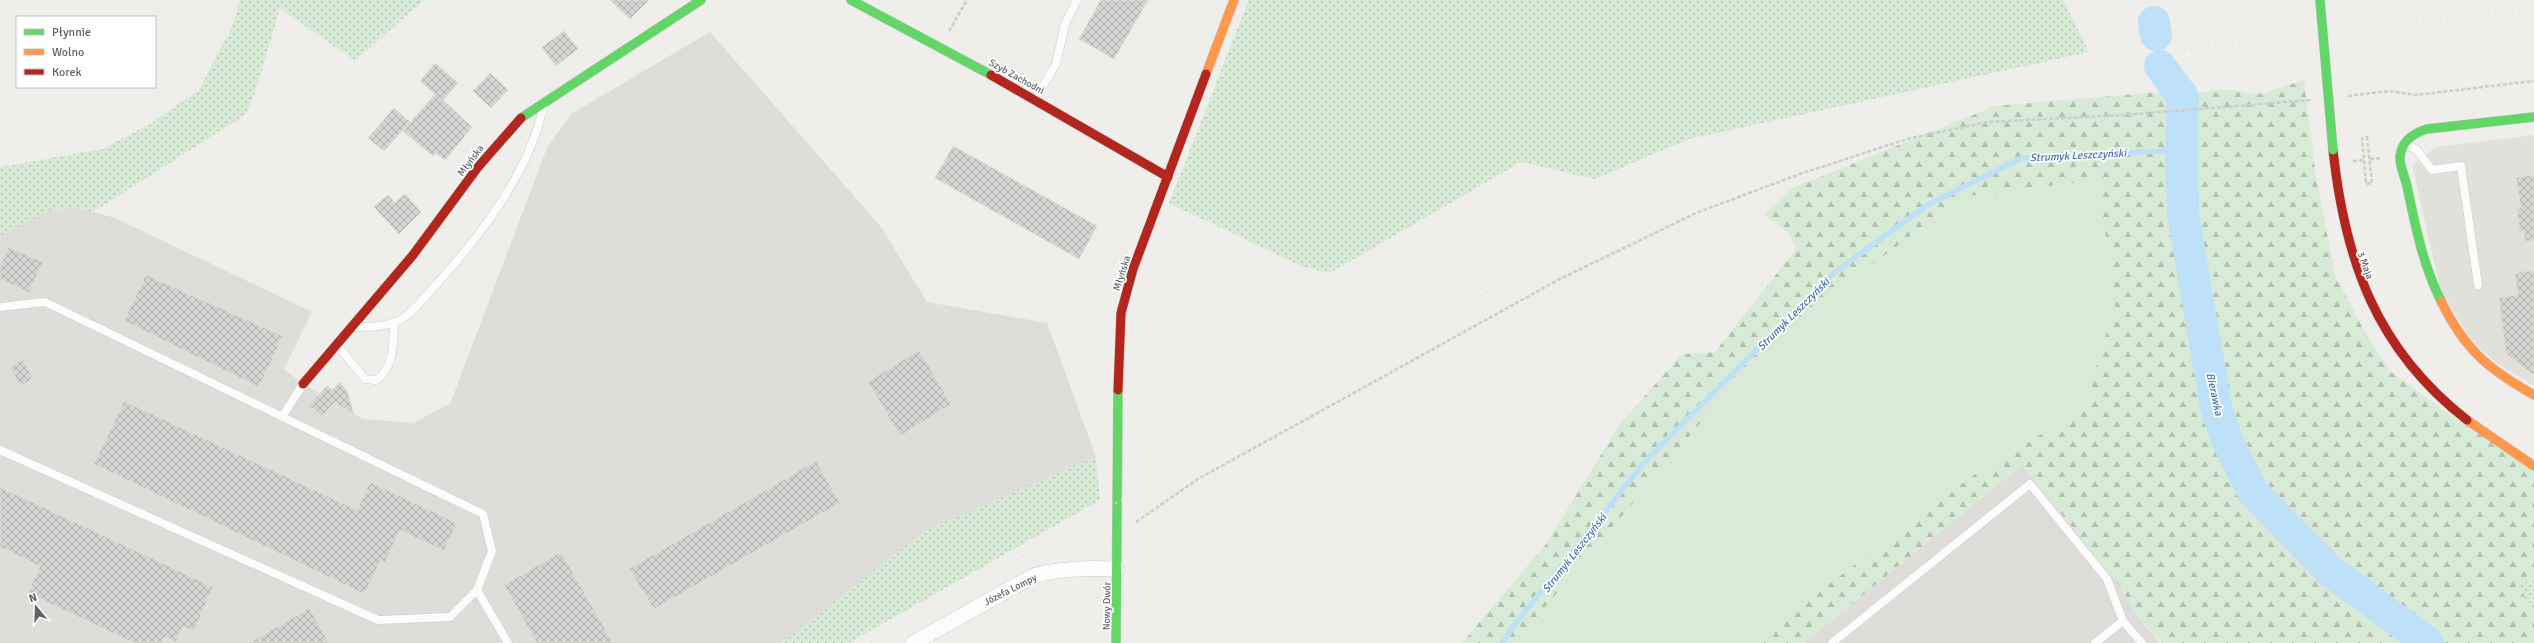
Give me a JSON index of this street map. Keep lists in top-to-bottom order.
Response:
{
  "streets": {
    "street": [
      "Szyb Zachodni",
      "Młyńska",
      "3 Maja",
      "Józefa Lompy",
      "Nowy Dwór"
    ]
  },
  "crossings": [
    ["Szyb Zachodni", "Młyńska"],
    ["Młyńska", "Józefa Lompy"],
    ["Młyńska", "Nowy Dwór"],
    ["Józefa Lompy", "Nowy Dwór"]
  ],
  "water": ["Strumyk Leszczyński", "Bierawka"],
  "legend": ["Płynnie", "Wolno", "Korek"],
  "north": "top"
}
